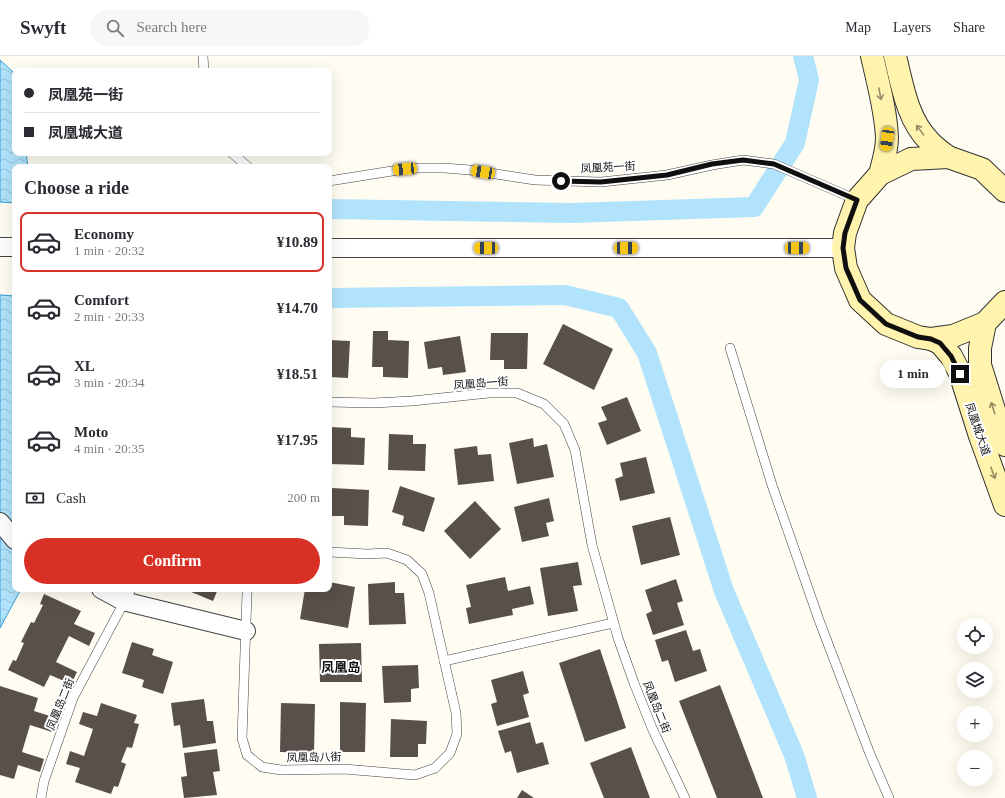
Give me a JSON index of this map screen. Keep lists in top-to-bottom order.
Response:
{
  "streets": {
    "main road": ["凤凰城大道"],
    "lane": [
      "凤凰苑一街",
      "凤凰岛一街",
      "凤凰岛二街",
      "凤凰岛八街"
    ]
  },
  "crossings": [
    ["凤凰岛一街", "凤凰岛二街"]
  ],
  "districts": ["凤凰岛"],
  "page": {
    "header": "Swyft",
    "search": "Search here",
    "nav": ["Map", "Layers", "Share"],
    "banner": ["凤凰苑一街", "凤凰城大道"],
    "heading": "Choose a ride",
    "list": [
      {
        "name": "Economy",
        "note": "1 min · 20:32",
        "value": "¥10.89"
      },
      {
        "name": "Comfort",
        "note": "2 min · 20:33",
        "value": "¥14.70"
      },
      {
        "name": "XL",
        "note": "3 min · 20:34",
        "value": "¥18.51"
      },
      {
        "name": "Moto",
        "note": "4 min · 20:35",
        "value": "¥17.95"
      }
    ],
    "bubble": "1 min",
    "pay": ["Cash", "200 m"],
    "buttons": "Confirm",
    "map_buttons": ["+", "−"]
  }
}
